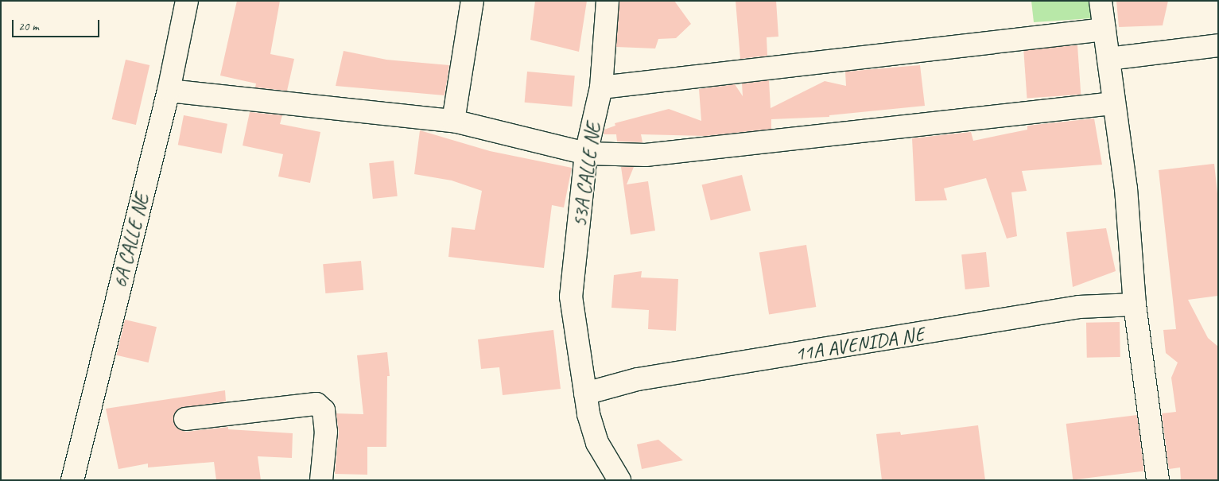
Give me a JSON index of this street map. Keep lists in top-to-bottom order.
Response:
{
  "streets": {
    "street": ["53A CALLE NE", "6A CALLE NE", "11A AVENIDA NE"]
  },
  "crossings": [
    ["53A CALLE NE", "11A AVENIDA NE"]
  ],
  "scale_bar": "20 m"
}
